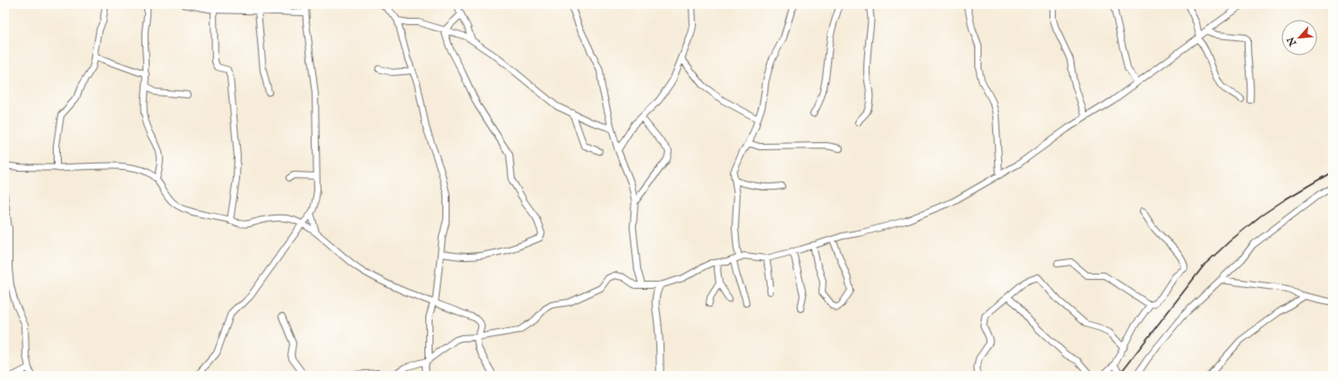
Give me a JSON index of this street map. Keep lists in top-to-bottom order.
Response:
{
  "north": "bottom left"
}
